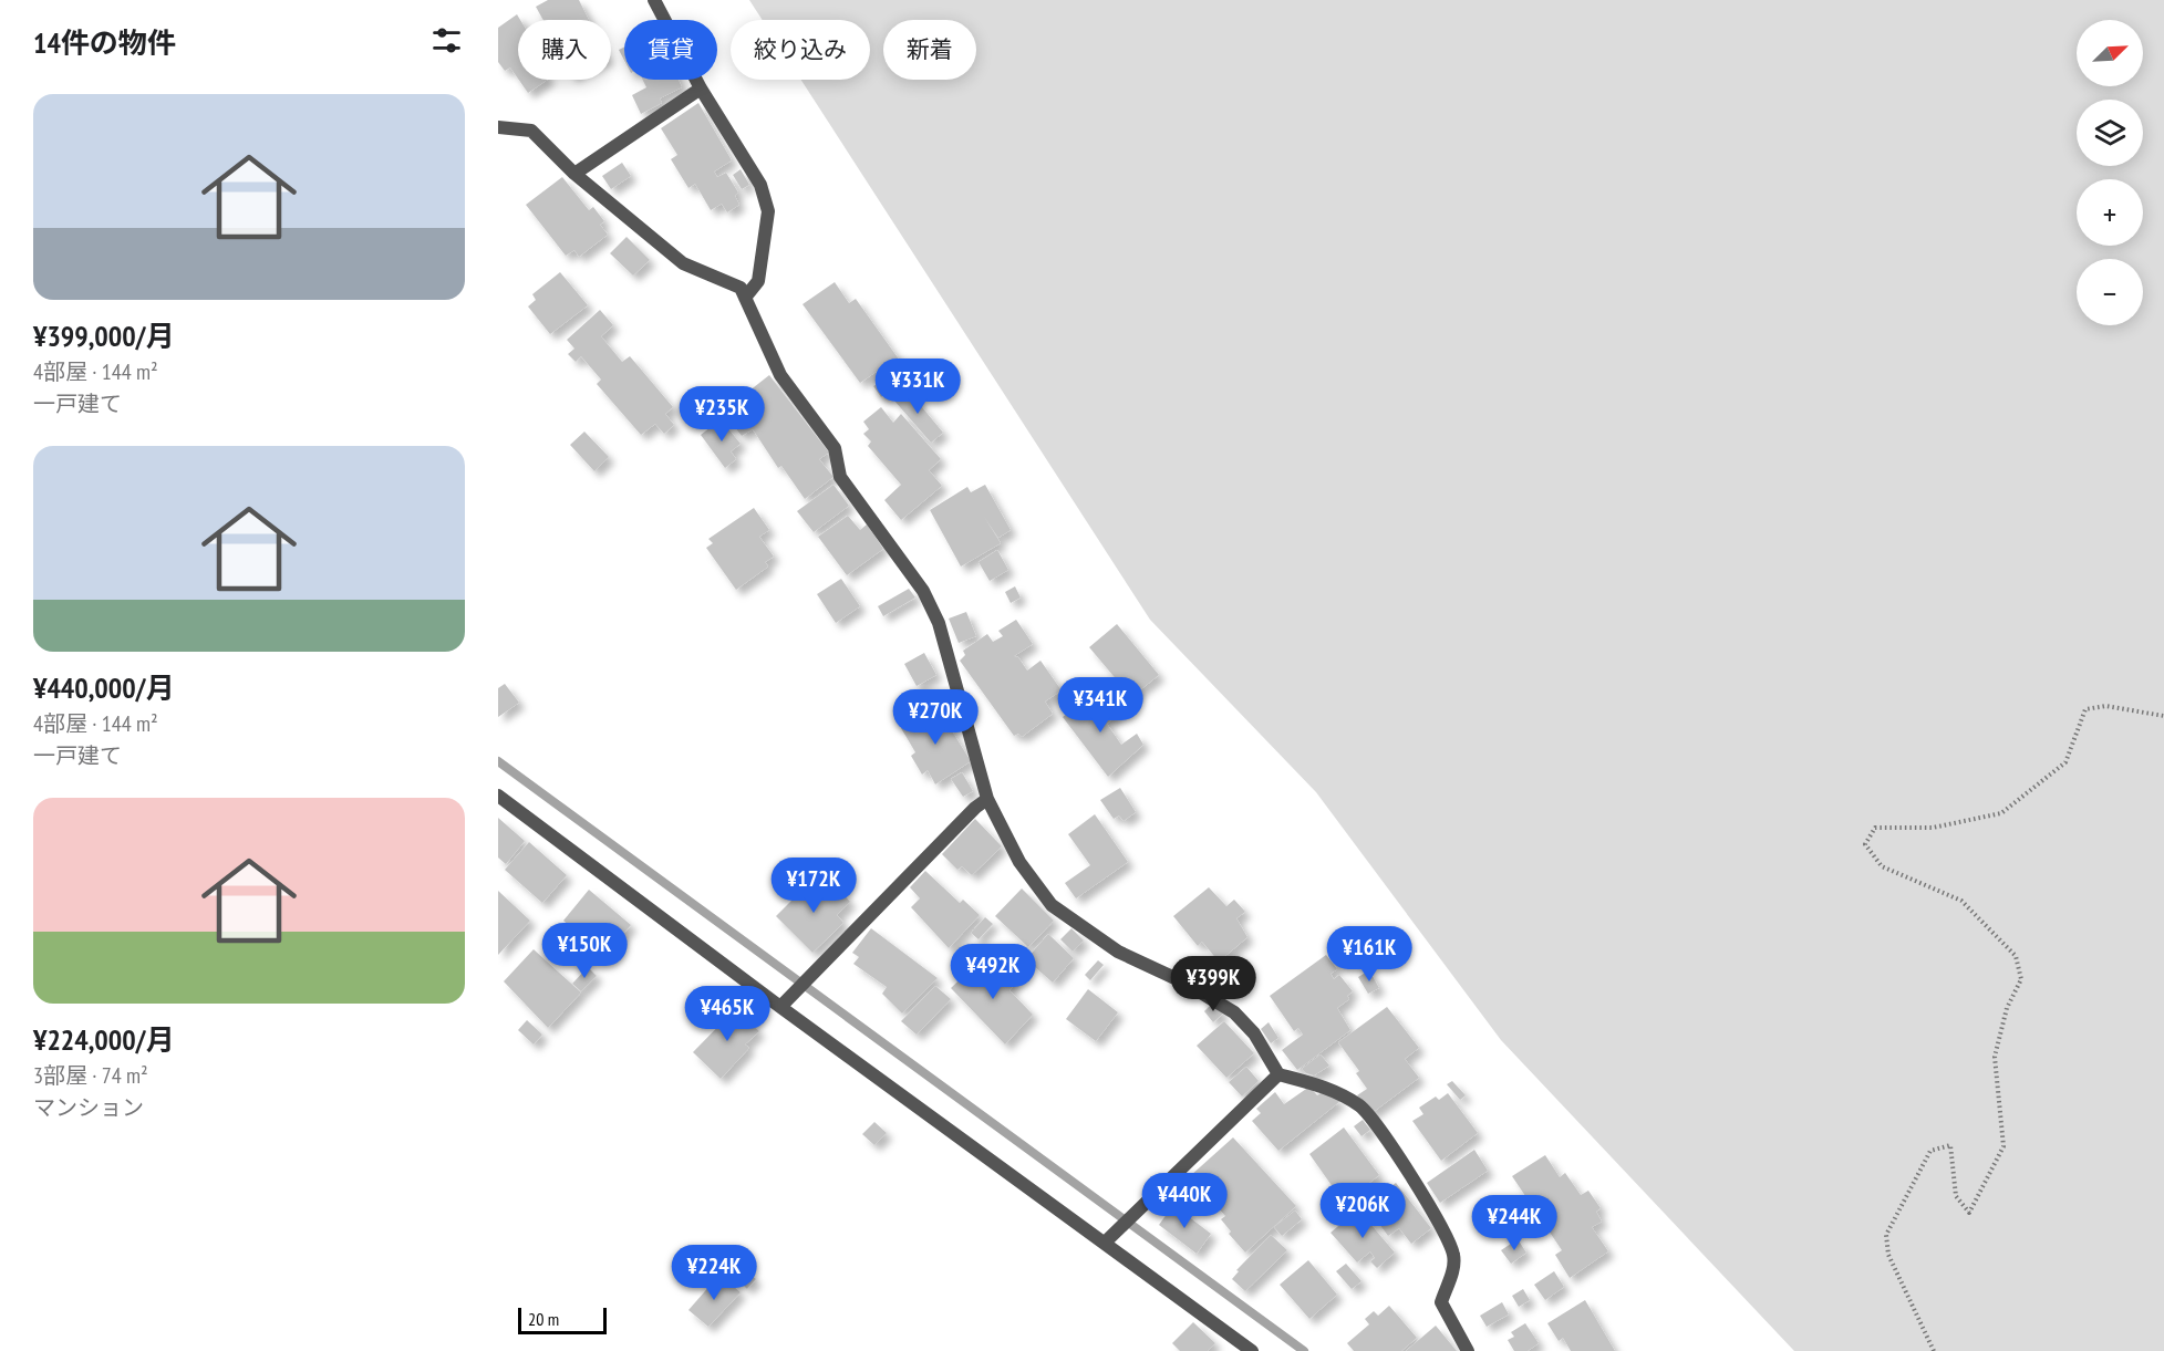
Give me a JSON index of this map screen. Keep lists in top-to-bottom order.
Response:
{
  "scale_bar": "20 m",
  "north": "top right",
  "page": {
    "heading": "14件の物件",
    "map_buttons": ["+", "−"],
    "chip": [
      "購入",
      "賃貸",
      "絞り込み",
      "新着"
    ],
    "list": [
      {
        "name": "¥399,000/月",
        "note": "4部屋 · 144 m² · 一戸建て"
      },
      {
        "name": "¥440,000/月",
        "note": "4部屋 · 144 m² · 一戸建て"
      },
      {
        "name": "¥224,000/月",
        "note": "3部屋 · 74 m² · マンション"
      }
    ],
    "price": [
      "¥331K",
      "¥235K",
      "¥341K",
      "¥270K",
      "¥172K",
      "¥150K",
      "¥161K",
      "¥492K",
      "¥399K",
      "¥465K",
      "¥440K",
      "¥206K",
      "¥244K",
      "¥224K"
    ],
    "scale": "20 m"
  }
}
